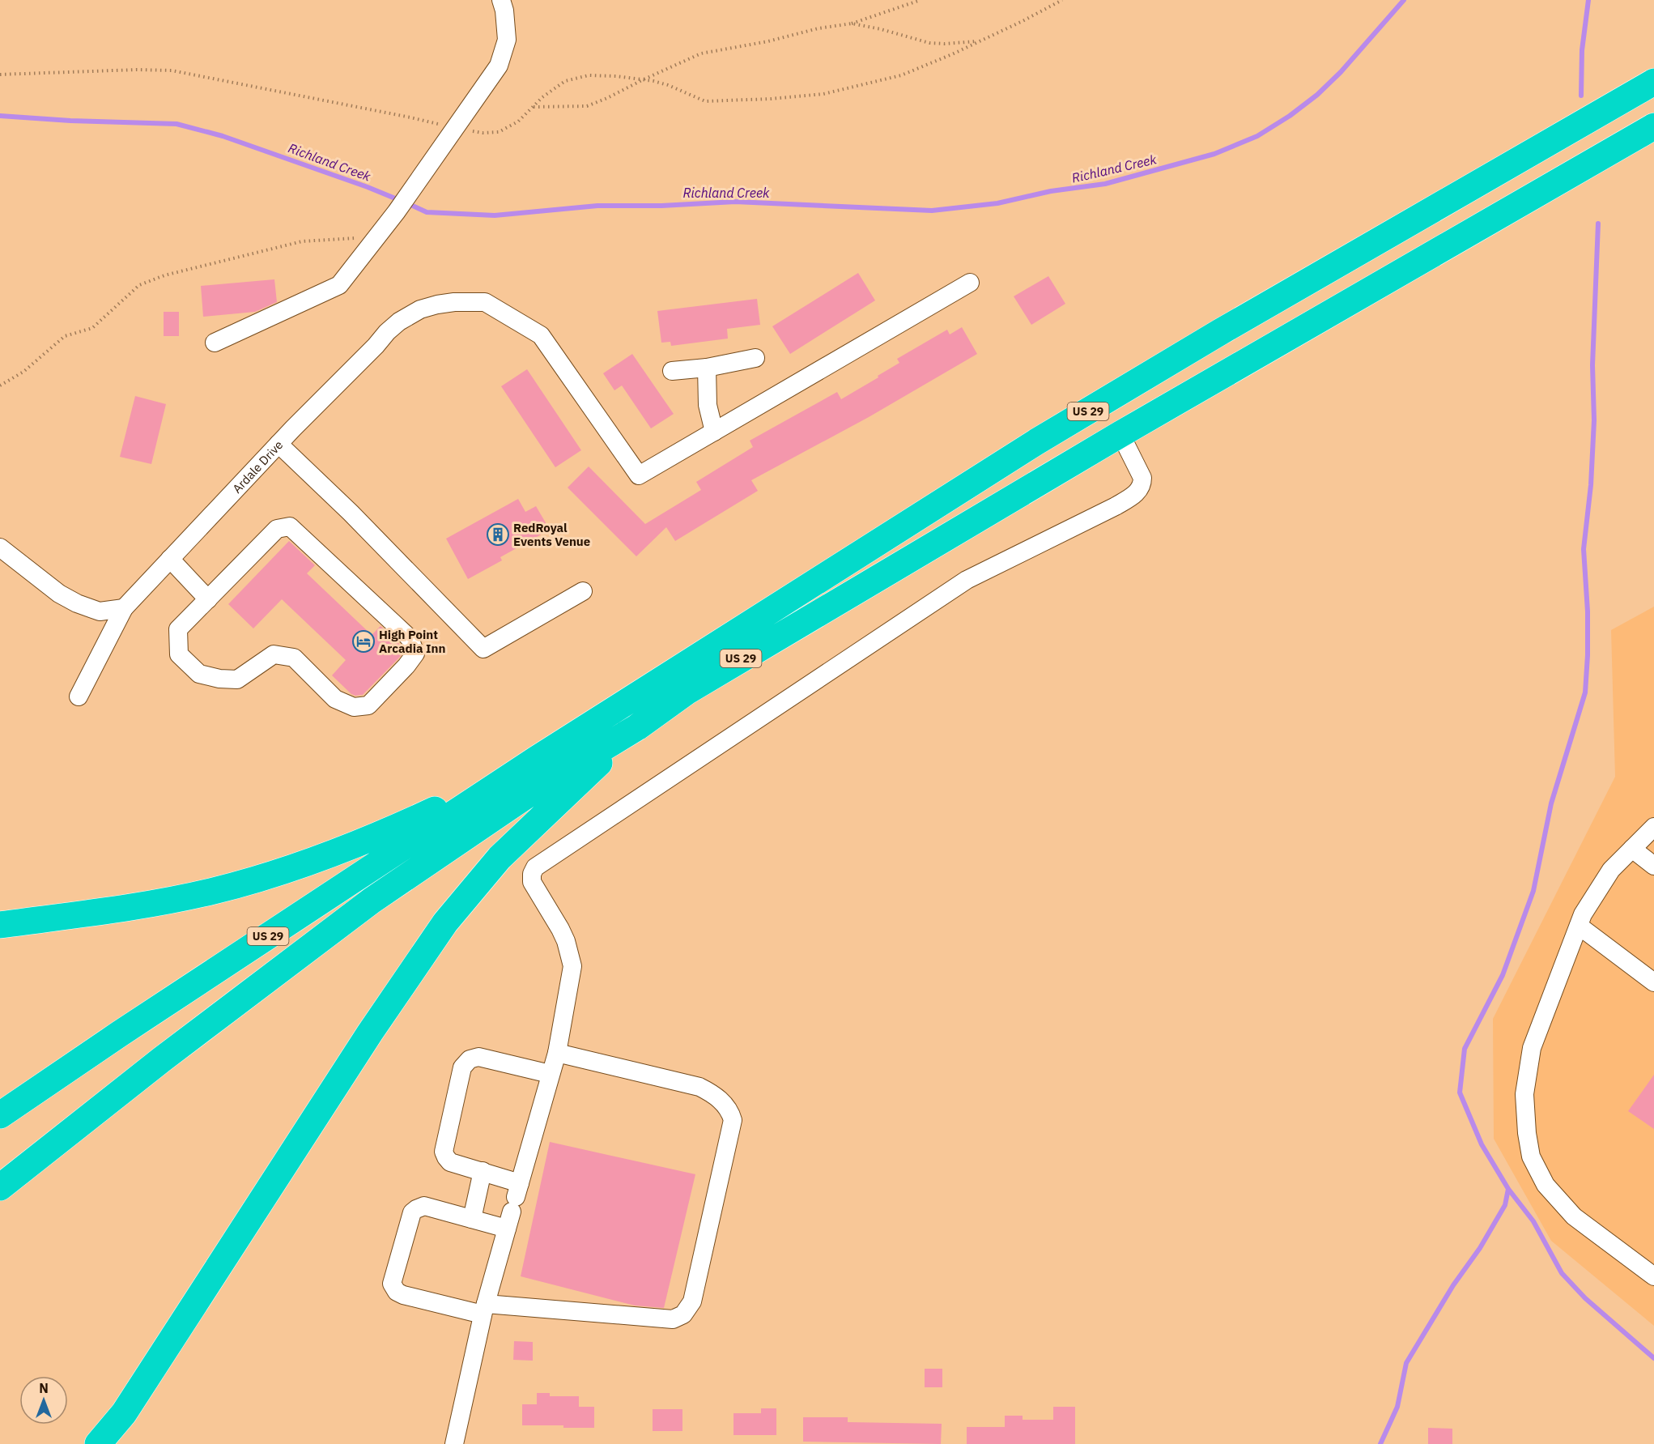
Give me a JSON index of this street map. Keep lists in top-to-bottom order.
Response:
{
  "streets": {
    "highway": ["US 29"],
    "street": ["Ardale Drive"]
  },
  "water": ["Richland Creek"],
  "places": {
    "building": ["RedRoyal Events Venue"],
    "hotel": ["High Point Arcadia Inn"]
  },
  "north": "top"
}
